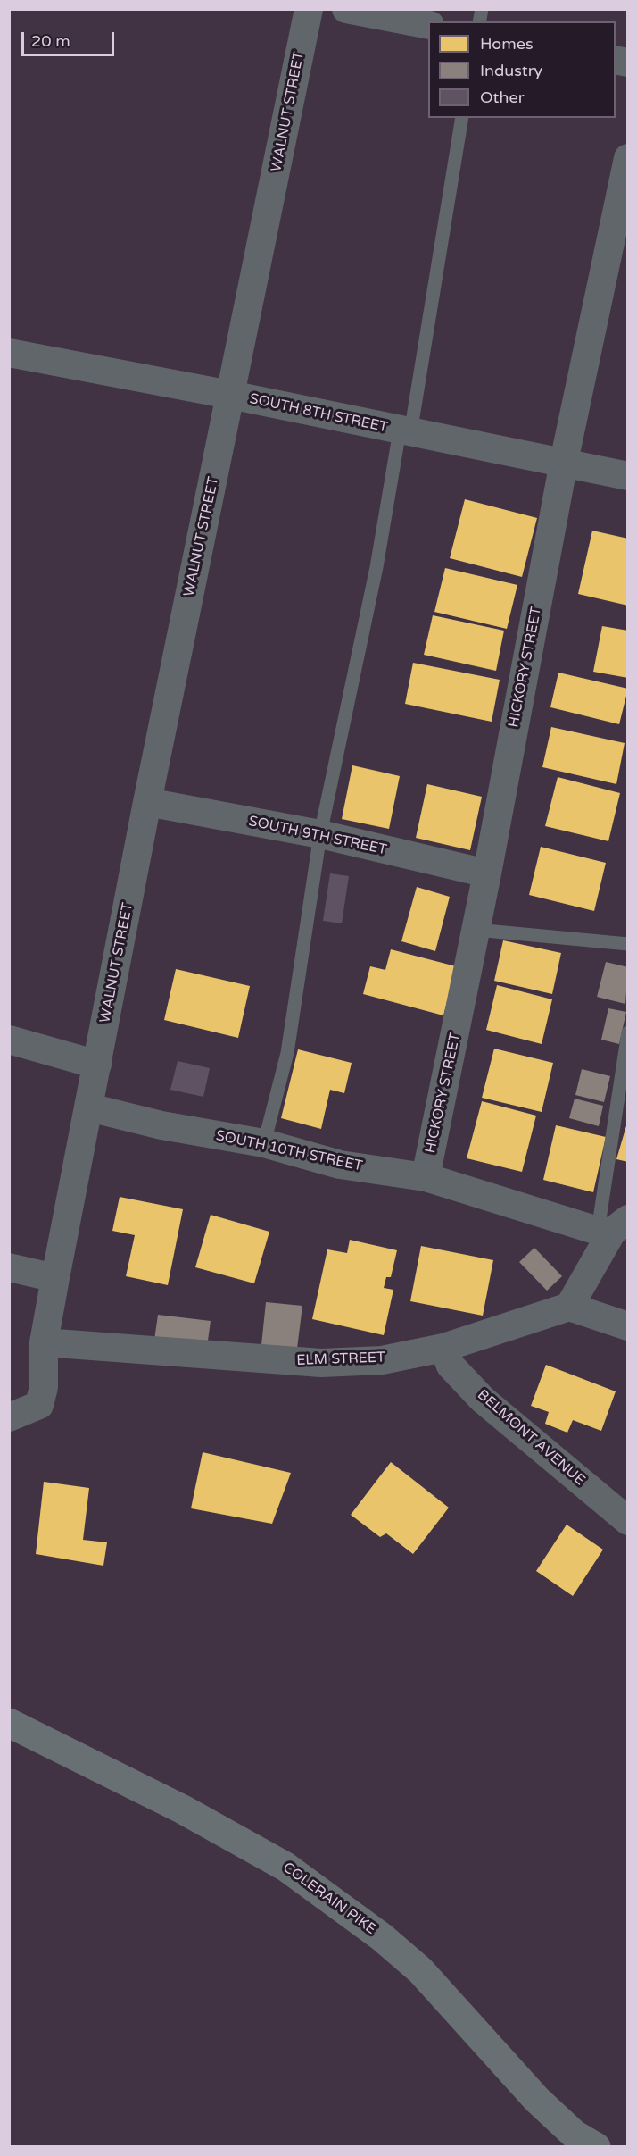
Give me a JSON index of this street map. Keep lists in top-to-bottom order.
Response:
{
  "streets": {
    "main road": ["COLERAIN PIKE"],
    "street": [
      "WALNUT STREET",
      "SOUTH 8TH STREET",
      "HICKORY STREET",
      "SOUTH 9TH STREET",
      "SOUTH 10TH STREET",
      "ELM STREET",
      "BELMONT AVENUE"
    ]
  },
  "crossings": [
    ["WALNUT STREET", "SOUTH 8TH STREET"],
    ["WALNUT STREET", "SOUTH 9TH STREET"],
    ["WALNUT STREET", "SOUTH 10TH STREET"],
    ["SOUTH 8TH STREET", "HICKORY STREET"],
    ["HICKORY STREET", "SOUTH 9TH STREET"],
    ["HICKORY STREET", "SOUTH 10TH STREET"],
    ["ELM STREET", "BELMONT AVENUE"]
  ],
  "legend": ["Homes", "Industry", "Other"],
  "scale_bar": "20 m"
}
